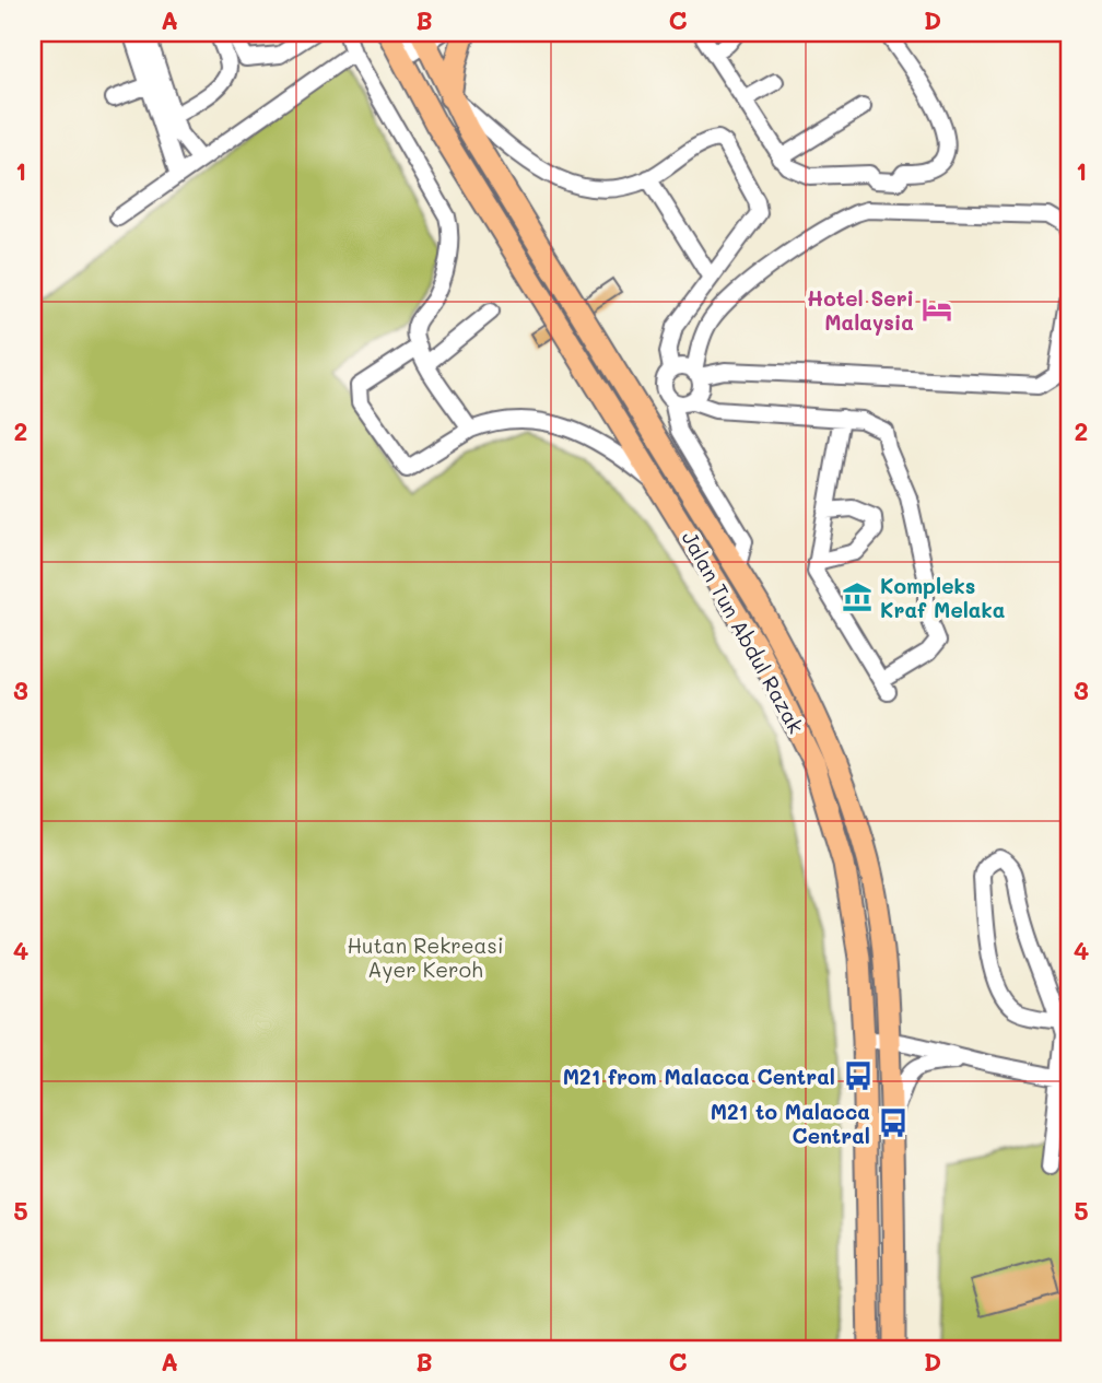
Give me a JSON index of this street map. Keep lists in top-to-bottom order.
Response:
{
  "streets": {
    "highway": ["Jalan Tun Abdul Razak"]
  },
  "parks": ["Hutan Rekreasi Ayer Keroh"],
  "places": {
    "hotel": ["Hotel Seri Malaysia"],
    "museum": ["Kompleks Kraf Melaka"],
    "bus stop": ["M21 from Malacca Central", "M21 to Malacca Central"]
  },
  "grid": {
    "columns": [
      "A",
      "B",
      "C",
      "D"
    ],
    "rows": [
      "1",
      "2",
      "3",
      "4",
      "5"
    ]
  }
}
